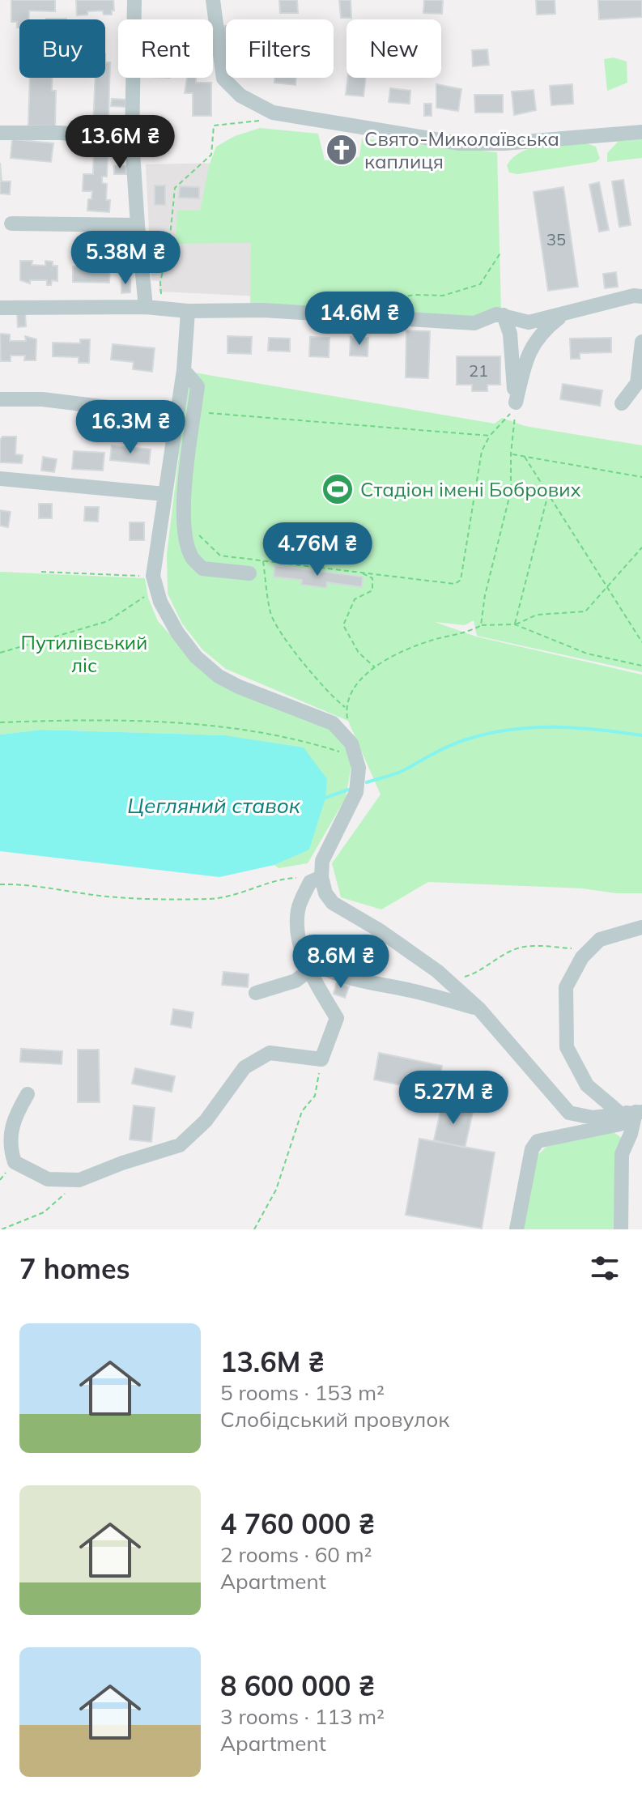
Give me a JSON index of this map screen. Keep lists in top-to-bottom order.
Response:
{
  "water": ["Цегляний ставок"],
  "parks": ["Путилівський ліс"],
  "places": {
    "church": ["Свято-Миколаївська каплиця"],
    "sports": ["Стадіон імені Бобрових"]
  },
  "house_numbers": ["35", "21"],
  "page": {
    "chip": [
      "Buy",
      "Rent",
      "Filters",
      "New"
    ],
    "price": [
      "13.6M ₴",
      "5.38M ₴",
      "14.6M ₴",
      "16.3M ₴",
      "4.76M ₴",
      "8.6M ₴",
      "5.27M ₴"
    ],
    "heading": "7 homes",
    "list": [
      {
        "name": "13.6M ₴",
        "note": "5 rooms · 153 m² · Слобідський провулок"
      },
      {
        "name": "4 760 000 ₴",
        "note": "2 rooms · 60 m² · Apartment"
      },
      {
        "name": "8 600 000 ₴",
        "note": "3 rooms · 113 m² · Apartment"
      }
    ]
  }
}
